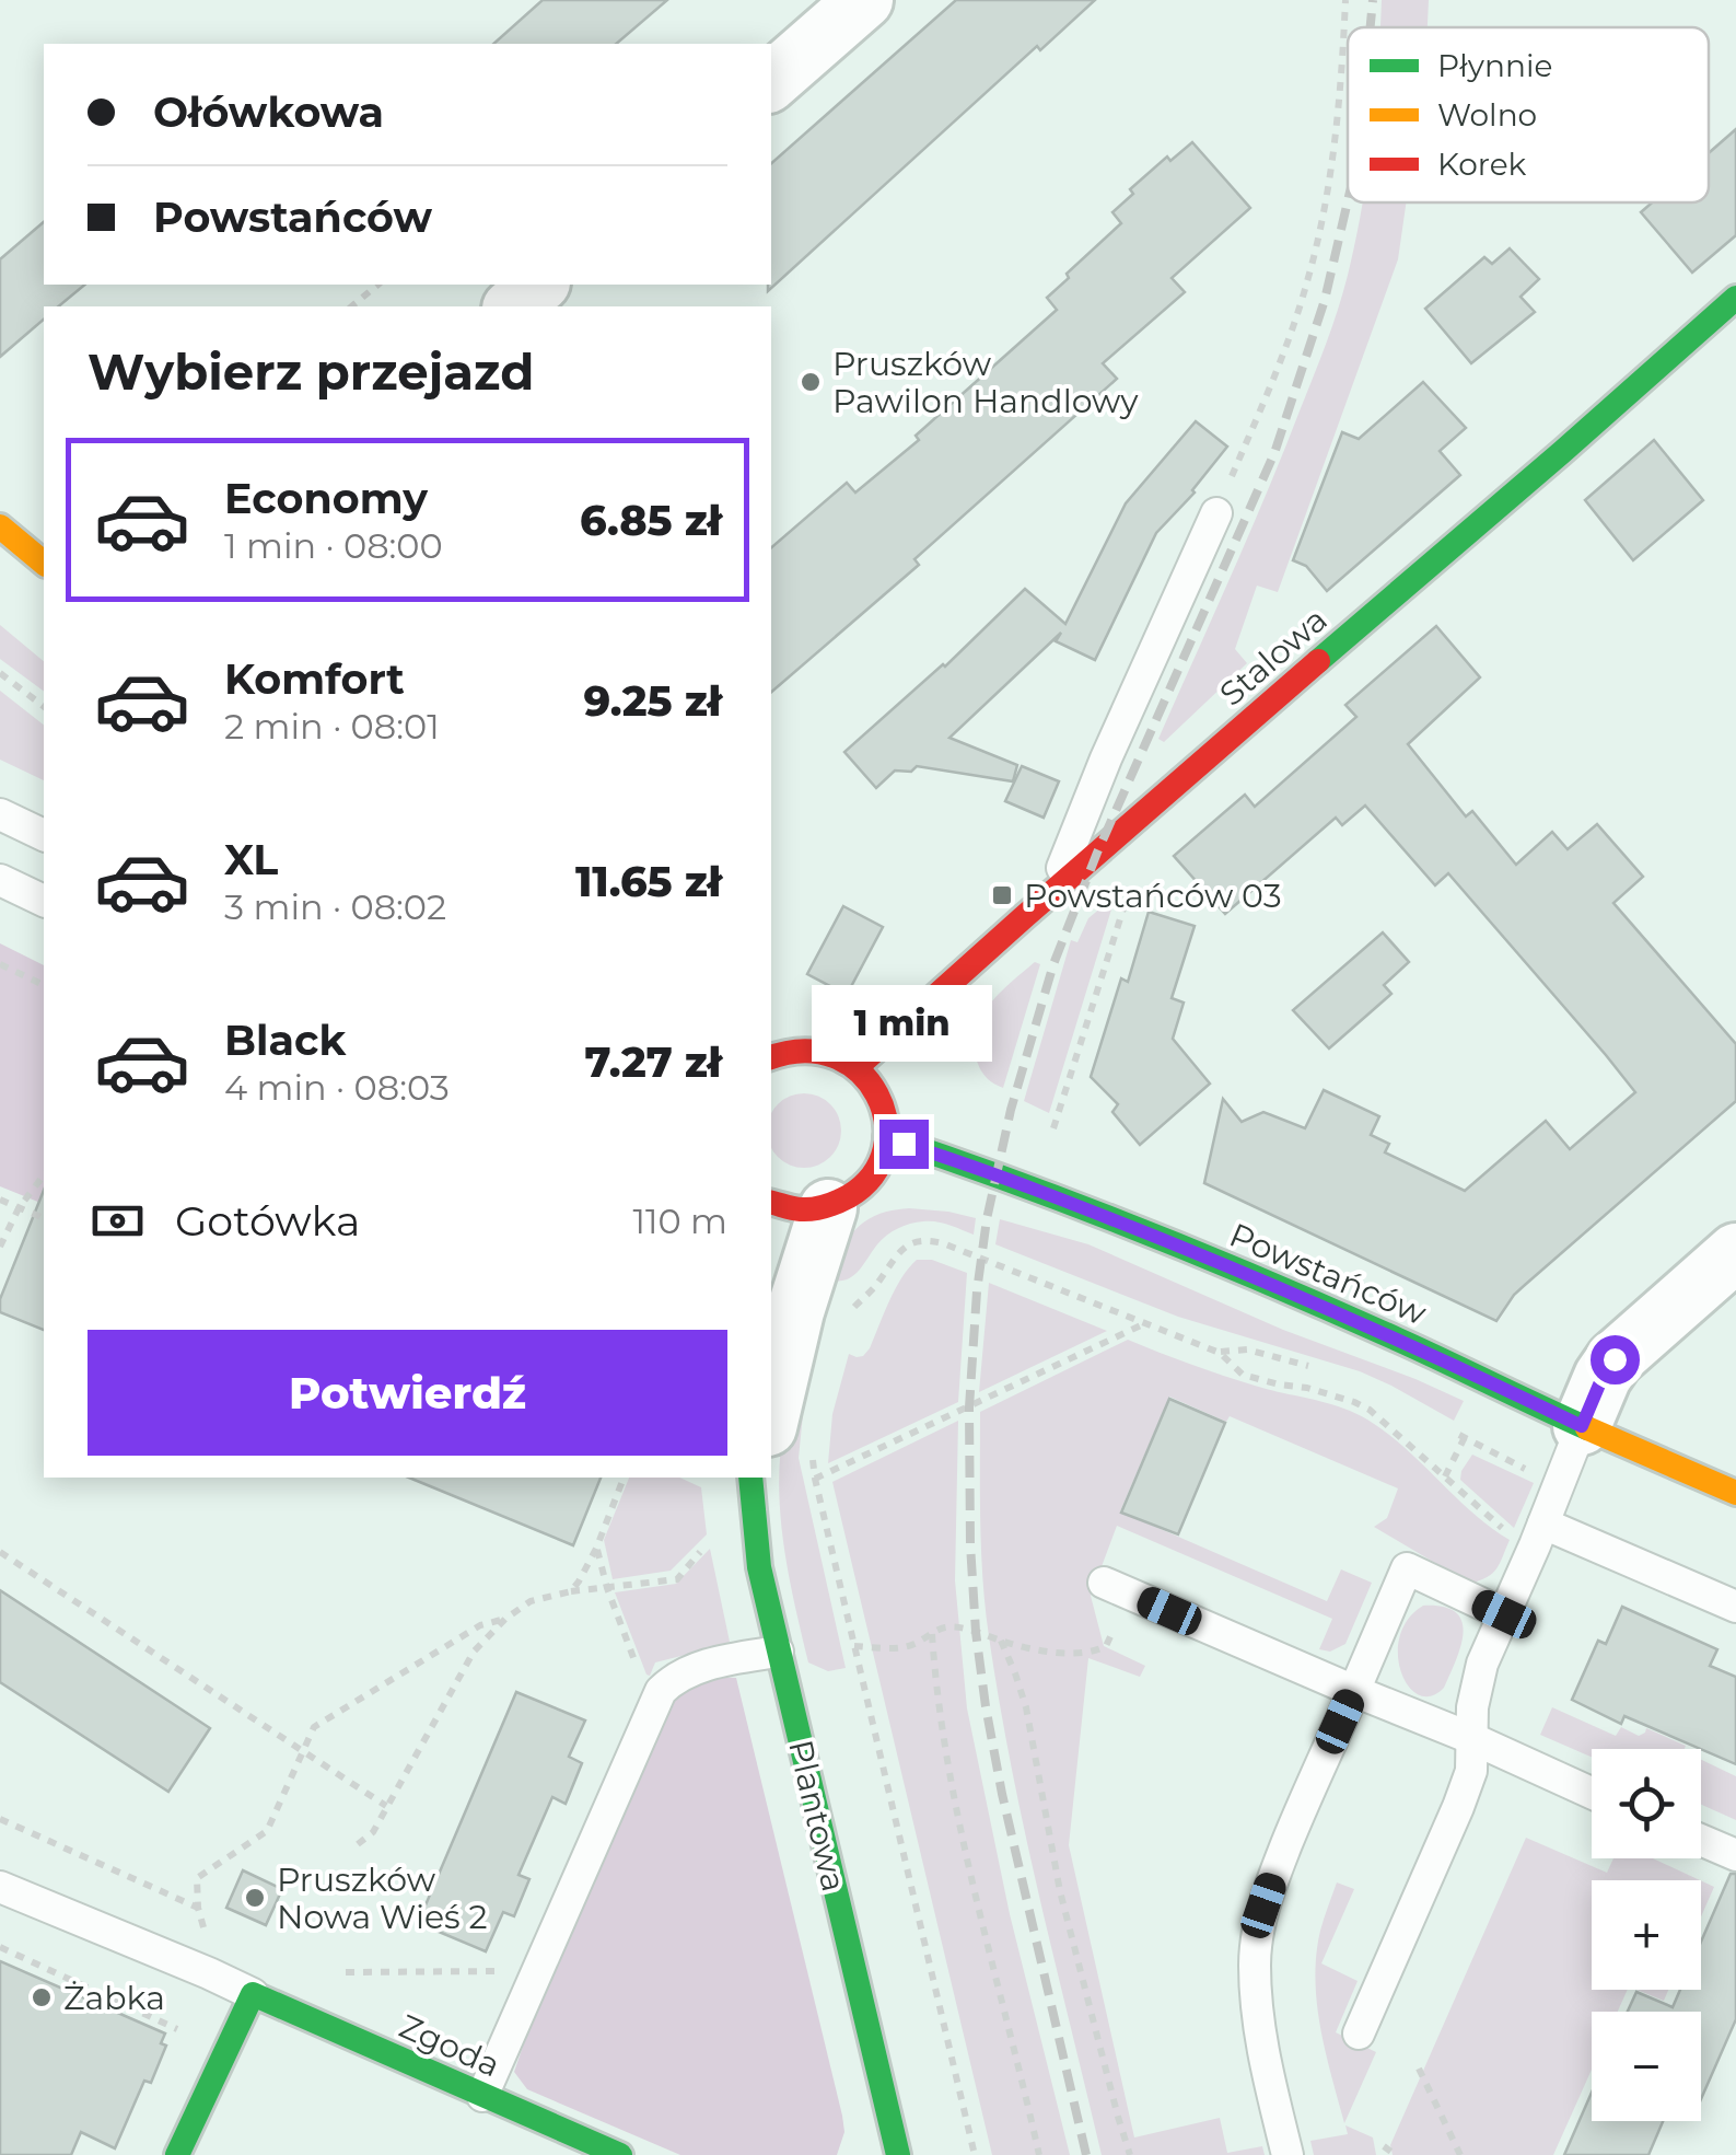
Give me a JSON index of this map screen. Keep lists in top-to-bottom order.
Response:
{
  "streets": {
    "street": [
      "Stalowa",
      "Powstańców",
      "Plantowa",
      "Zgoda"
    ]
  },
  "places": {
    "other": ["Pruszków Pawilon Handlowy", "Pruszków Nowa Wieś 2", "Żabka"],
    "transit": ["Powstańców 03"]
  },
  "legend": ["Płynnie", "Wolno", "Korek"],
  "page": {
    "banner": ["Ołówkowa", "Powstańców"],
    "heading": "Wybierz przejazd",
    "list": [
      {
        "name": "Economy",
        "note": "1 min · 08:00",
        "value": "6.85 zł"
      },
      {
        "name": "Komfort",
        "note": "2 min · 08:01",
        "value": "9.25 zł"
      },
      {
        "name": "XL",
        "note": "3 min · 08:02",
        "value": "11.65 zł"
      },
      {
        "name": "Black",
        "note": "4 min · 08:03",
        "value": "7.27 zł"
      }
    ],
    "bubble": "1 min",
    "pay": ["Gotówka", "110 m"],
    "buttons": "Potwierdź",
    "map_buttons": ["+", "−"]
  }
}
